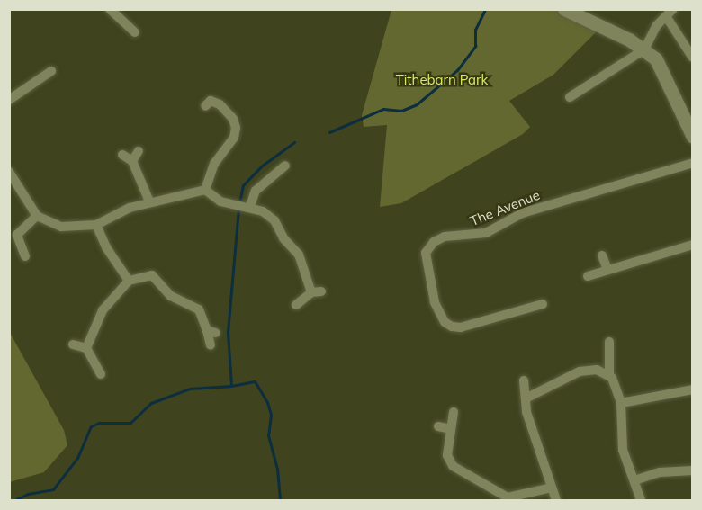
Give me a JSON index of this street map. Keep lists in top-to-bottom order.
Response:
{
  "streets": {
    "street": ["The Avenue"]
  },
  "parks": ["Tithebarn Park"]
}
